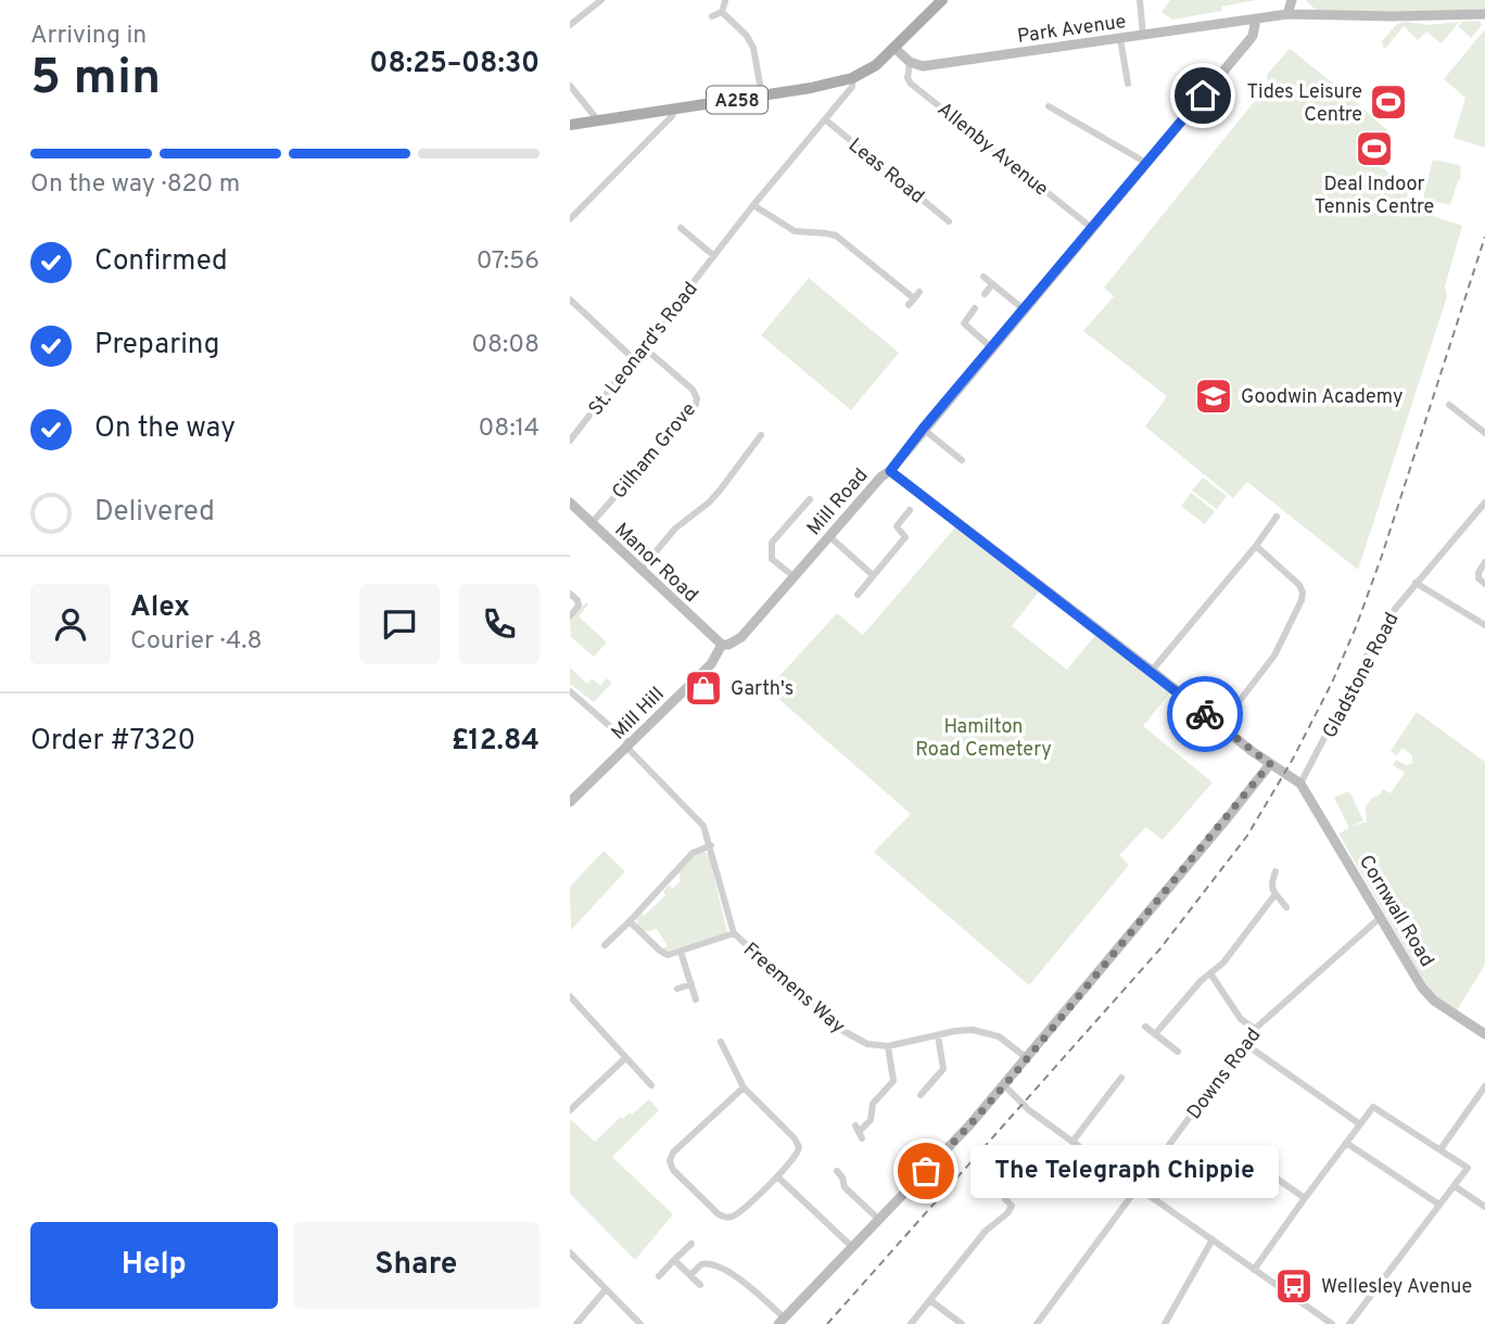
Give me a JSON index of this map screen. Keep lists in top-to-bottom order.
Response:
{
  "streets": {
    "main road": ["A258"],
    "street": [
      "Park Avenue",
      "Allenby Avenue",
      "Leas Road",
      "St. Leonard's Road",
      "Gilham Grove",
      "Mill Road",
      "Manor Road",
      "Gladstone Road",
      "Mill Hill",
      "Cornwall Road",
      "Freemens Way",
      "Downs Road"
    ]
  },
  "crossings": [
    ["Park Avenue", "Allenby Avenue"],
    ["Park Avenue", "Mill Road"],
    ["A258", "St. Leonard's Road"],
    ["Allenby Avenue", "Mill Road"],
    ["Leas Road", "St. Leonard's Road"],
    ["St. Leonard's Road", "Gilham Grove"],
    ["Gilham Grove", "Manor Road"],
    ["Mill Road", "Manor Road"],
    ["Mill Road", "Mill Hill"],
    ["Manor Road", "Mill Hill"],
    ["Gladstone Road", "Cornwall Road"],
    ["Mill Hill", "Freemens Way"],
    ["Cornwall Road", "Downs Road"]
  ],
  "parks": ["Hamilton Road Cemetery"],
  "places": {
    "sports": ["Tides Leisure Centre", "Deal Indoor Tennis Centre"],
    "school or university": ["Goodwin Academy"],
    "shop": ["Garth's"],
    "other": ["The Telegraph Chippie"],
    "bus stop": ["Wellesley Avenue"]
  },
  "page": {
    "heading": ["5 min", "Arriving in", "08:25–08:30"],
    "panel": [
      "Alex",
      "Courier · 4.8",
      "Order #7320",
      "£12.84"
    ],
    "bar": "On the way · 820 m",
    "list": [
      ["Confirmed", "07:56"],
      ["Preparing", "08:08"],
      ["On the way", "08:14"],
      "Delivered"
    ],
    "bubble": "The Telegraph Chippie",
    "buttons": ["Help", "Share"]
  }
}
